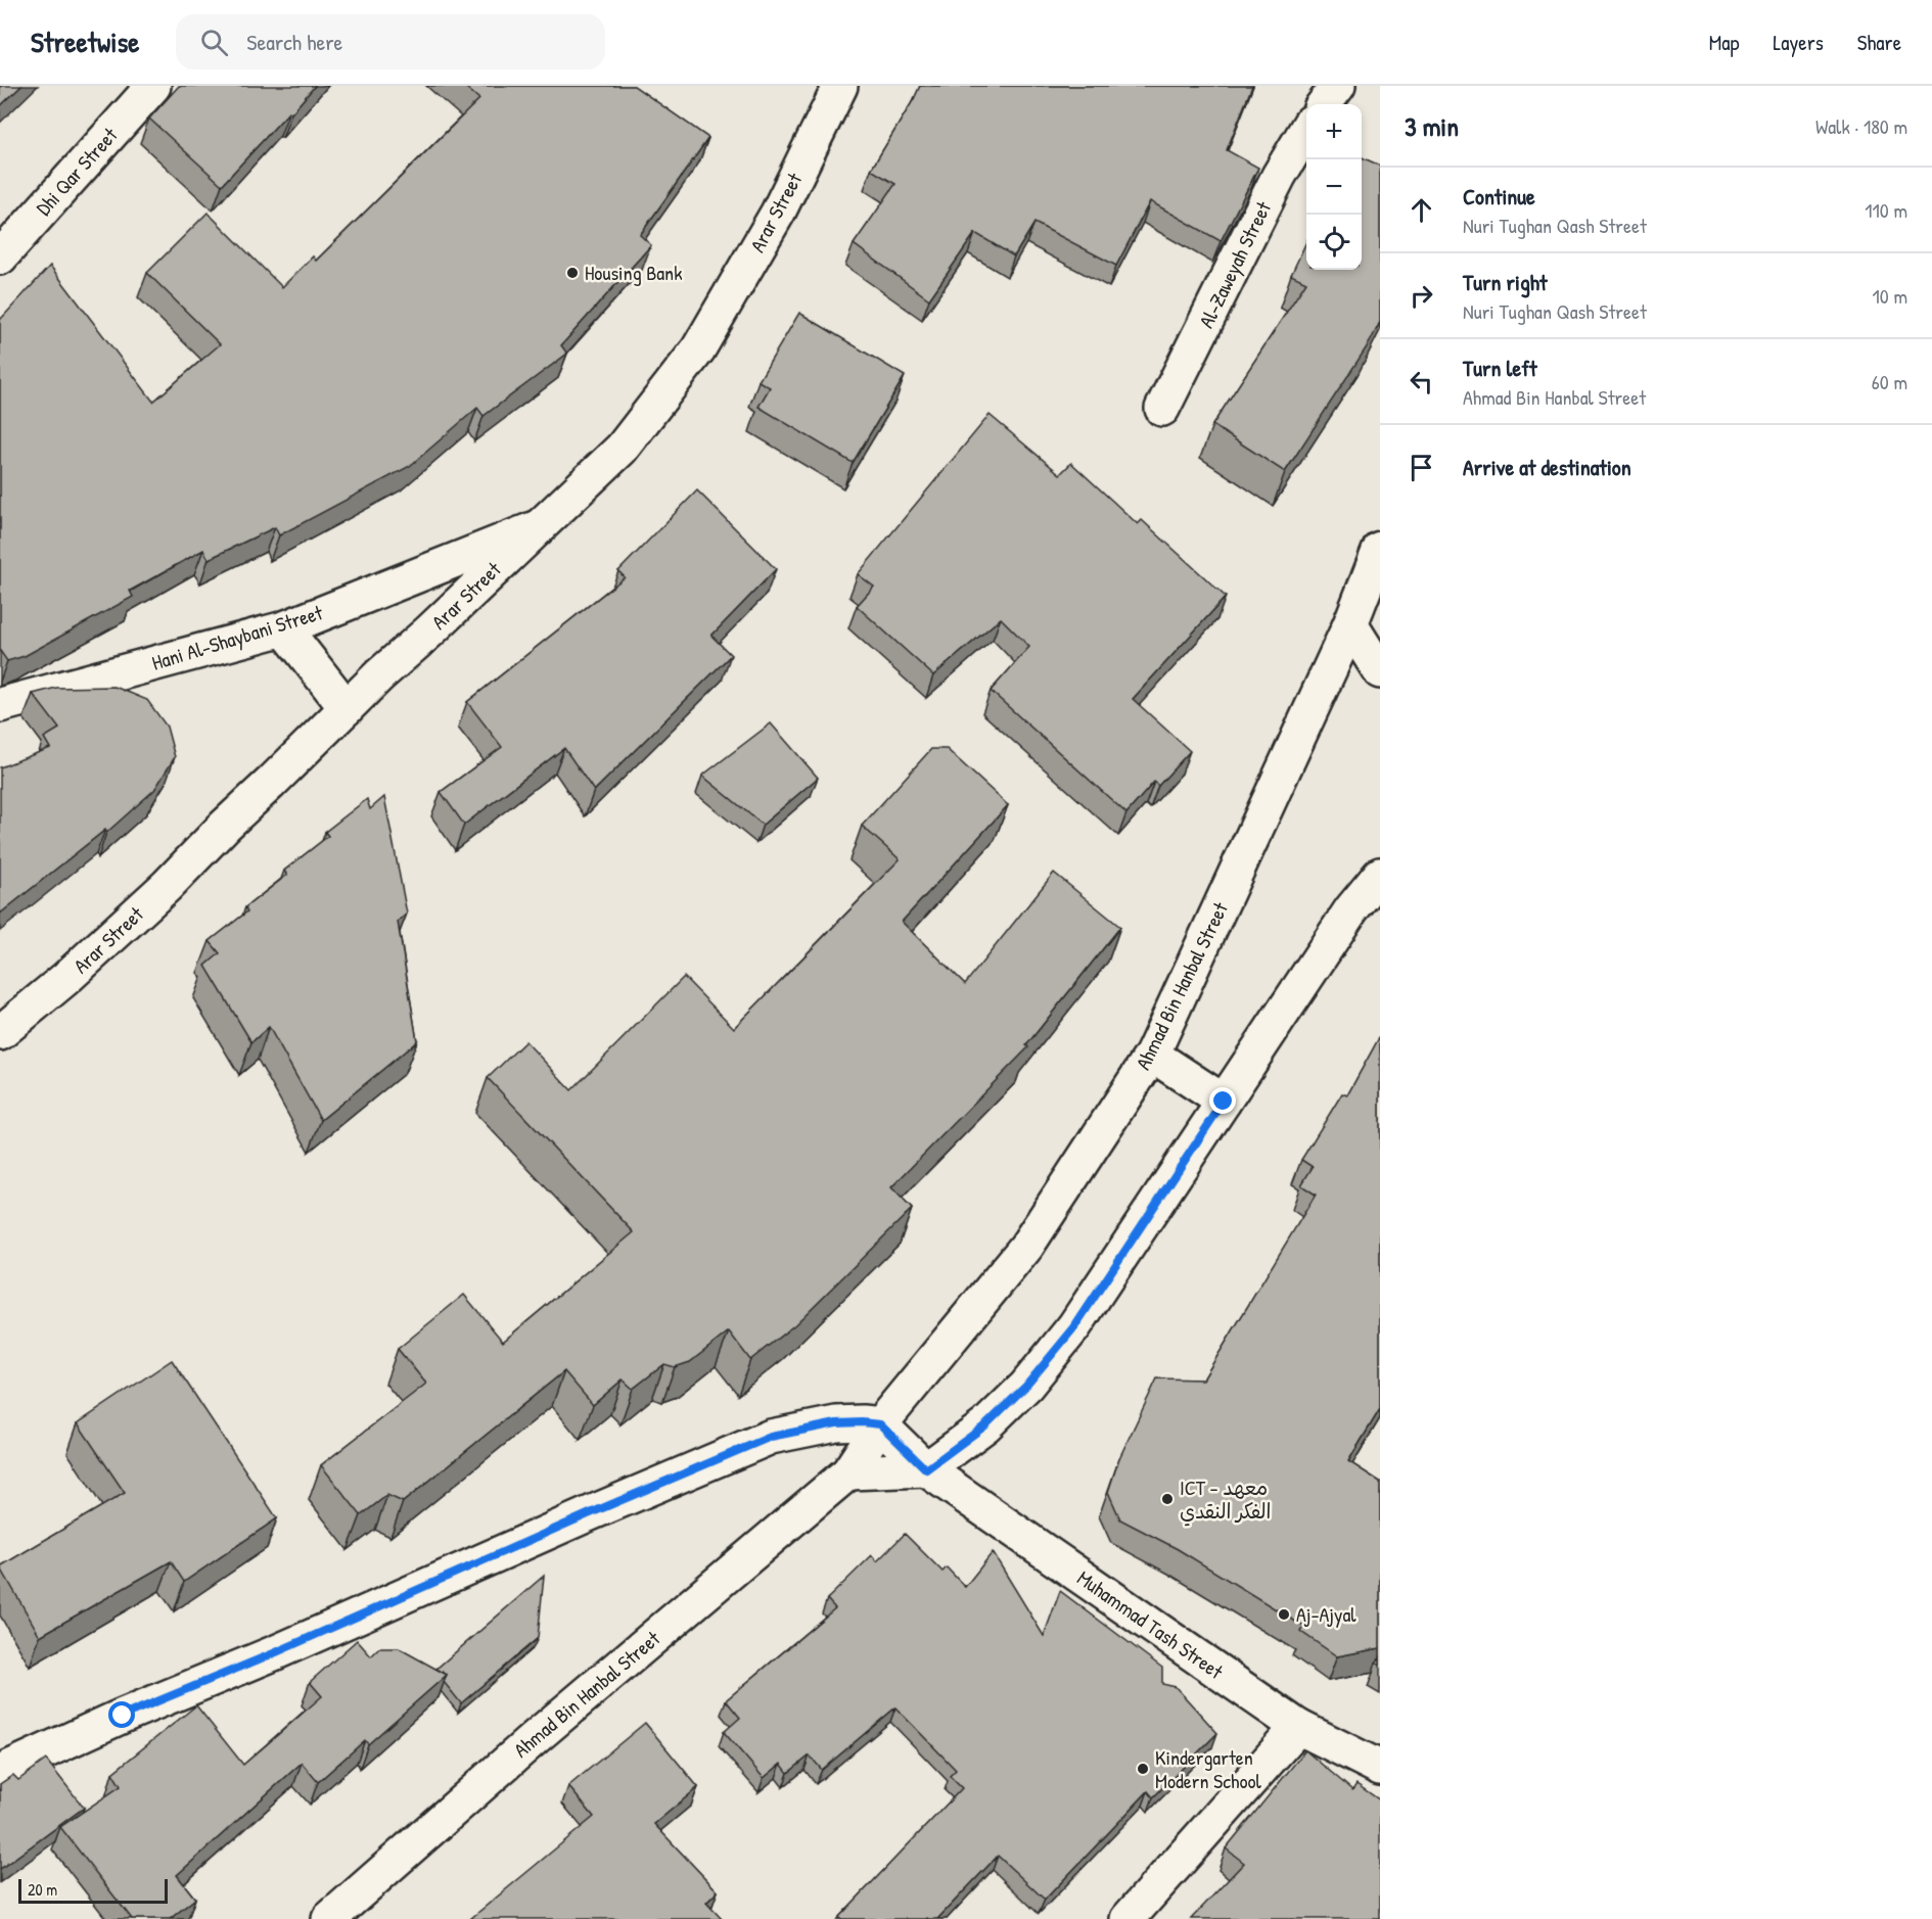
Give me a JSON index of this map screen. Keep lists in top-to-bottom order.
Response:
{
  "streets": {
    "street": [
      "Dhi Qar Street",
      "Arar Street",
      "Al-Zaweyah Street",
      "Hani Al-Shaybani Street",
      "Ahmad Bin Hanbal Street",
      "Muhammad Tash Street"
    ]
  },
  "crossings": [
    ["Arar Street", "Hani Al-Shaybani Street"],
    ["Ahmad Bin Hanbal Street", "Muhammad Tash Street"]
  ],
  "places": [
    "Housing Bank",
    "ICT - معهد الفكر النقدي",
    "Aj-Ajyal",
    "Kindergarten Modern School"
  ],
  "scale_bar": "20 m",
  "page": {
    "header": "Streetwise",
    "search": "Search here",
    "nav": ["Map", "Layers", "Share"],
    "heading": ["3 min", "Walk · 180 m"],
    "map_buttons": ["+", "−"],
    "list": [
      ["Continue", "Nuri Tughan Qash Street", "110 m"],
      ["Turn right", "Nuri Tughan Qash Street", "10 m"],
      ["Turn left", "Ahmad Bin Hanbal Street", "60 m"],
      "Arrive at destination"
    ],
    "scale": "20 m"
  }
}
